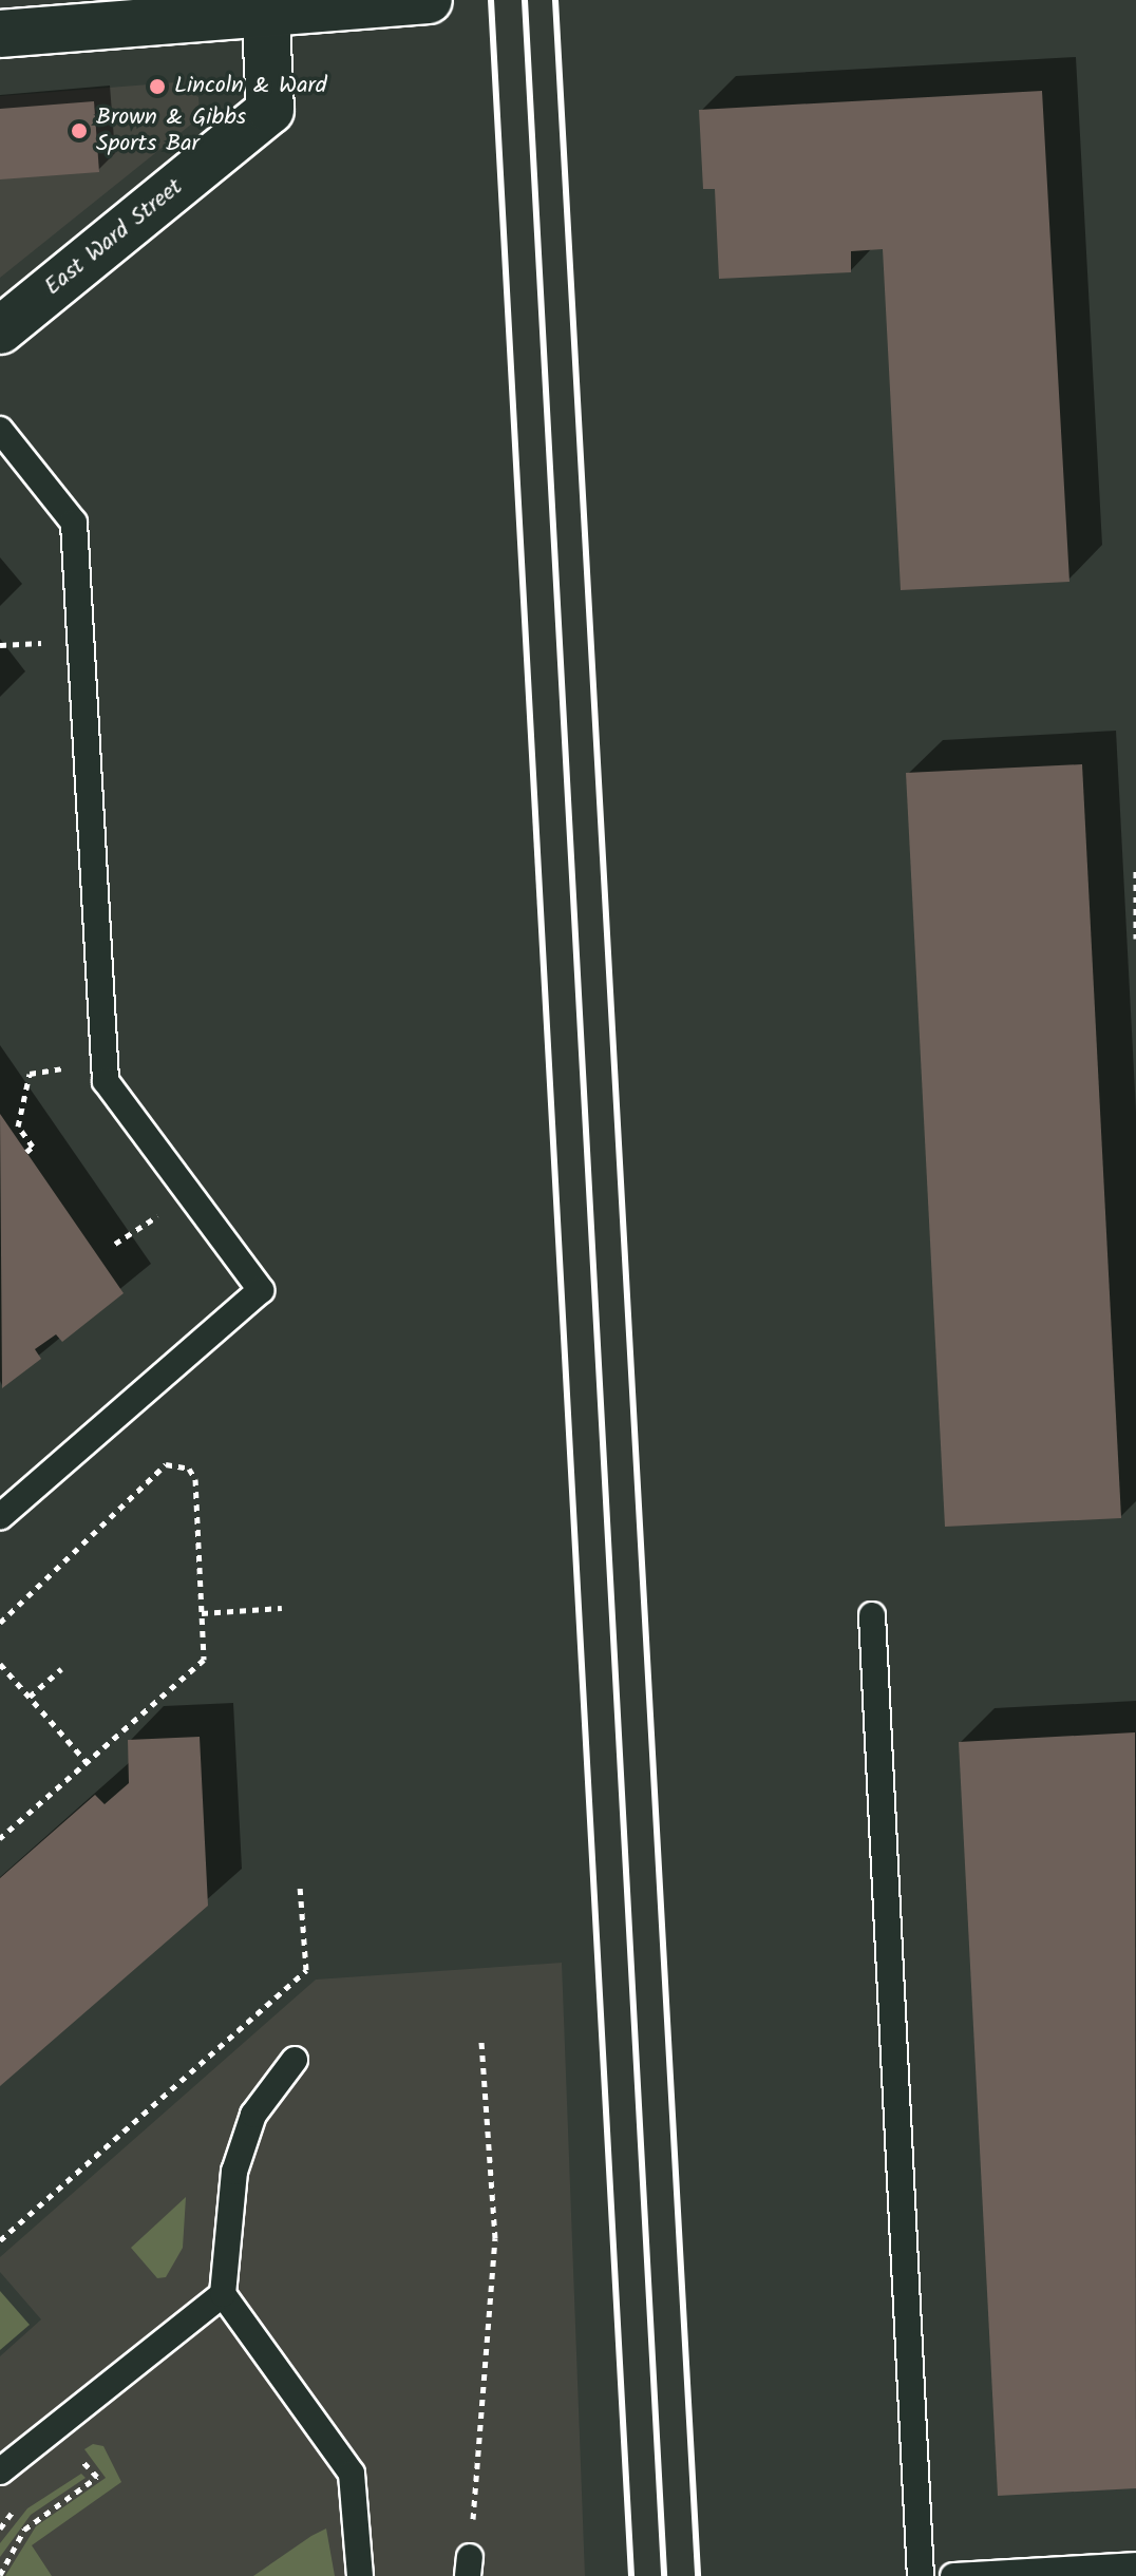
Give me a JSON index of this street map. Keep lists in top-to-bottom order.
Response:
{
  "streets": {
    "street": ["East Ward Street"]
  },
  "places": ["Lincoln & Ward", "Brown & Gibbs Sports Bar"]
}
